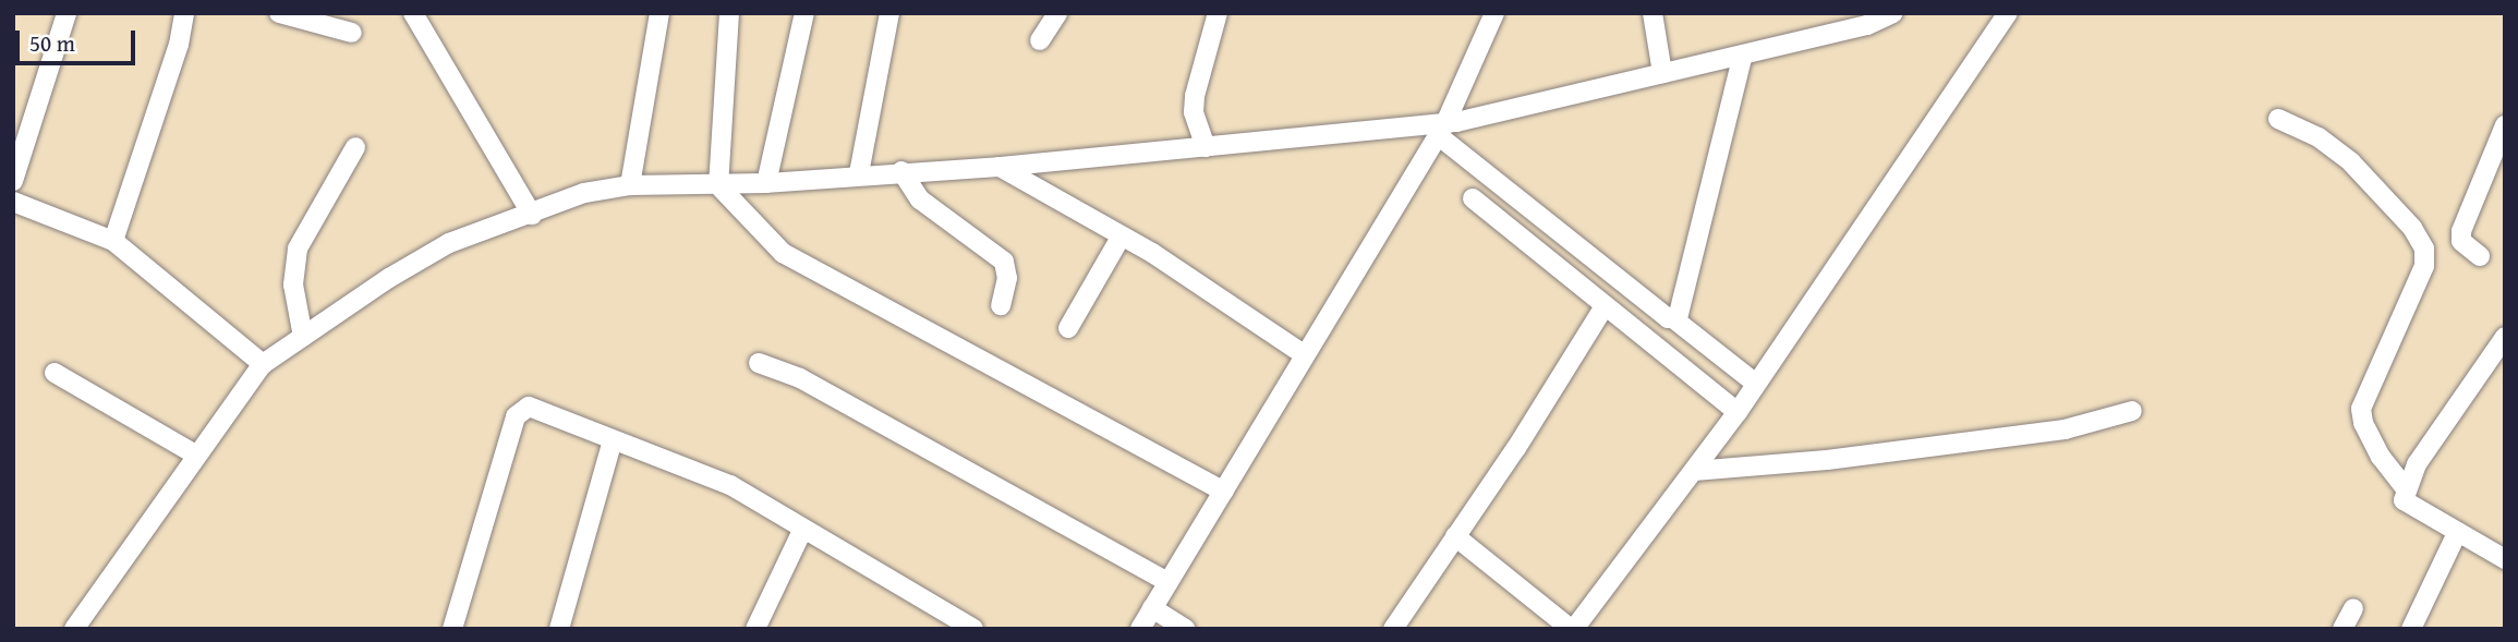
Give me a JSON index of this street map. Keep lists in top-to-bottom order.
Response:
{
  "scale_bar": "50 m"
}
